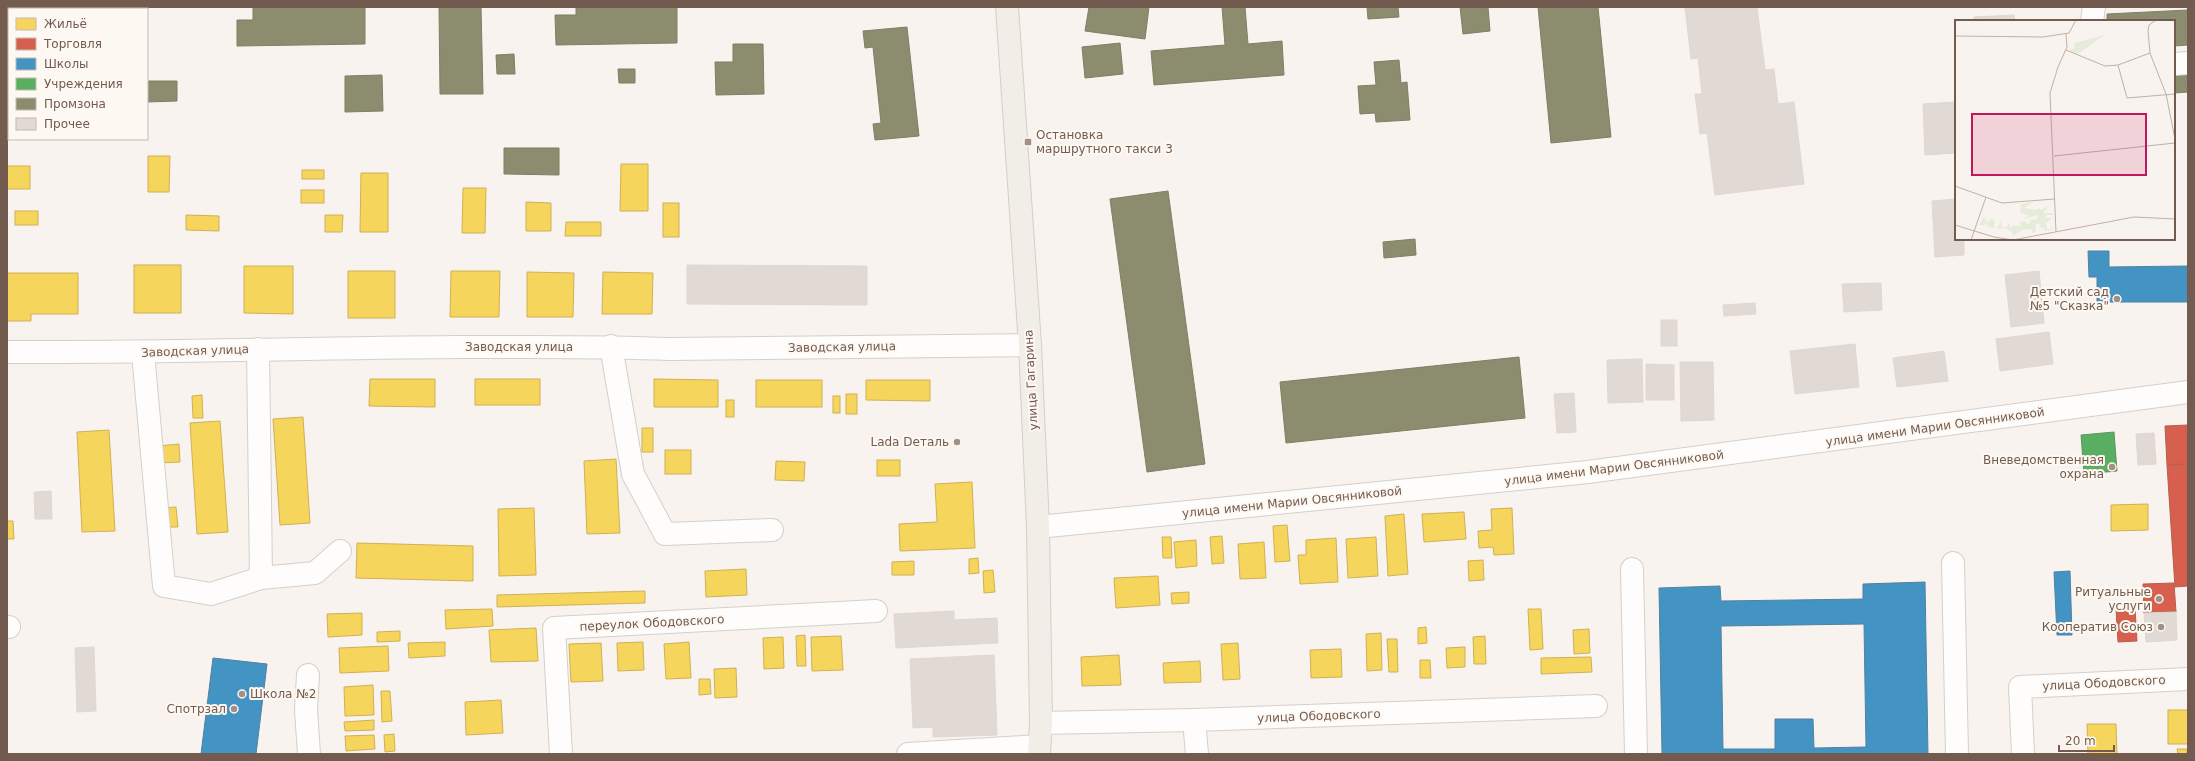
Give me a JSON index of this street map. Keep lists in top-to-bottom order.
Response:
{
  "streets": {
    "main road": ["улица Гагарина"],
    "street": [
      "Заводская улица",
      "улица имени Марии Овсянниковой",
      "переулок Ободовского",
      "улица Ободовского"
    ]
  },
  "crossings": [
    ["Заводская улица", "улица Гагарина"],
    ["улица Гагарина", "улица имени Марии Овсянниковой"],
    ["улица Гагарина", "улица Ободовского"]
  ],
  "places": {
    "transit": ["Остановка маршрутного такси 3"],
    "other": [
      "Детский сад №5 \"Сказка\"",
      "Lada Dеталь",
      "Вневедомственная охрана",
      "Ритуальные услуги",
      "Кооператив Союз",
      "Школа №2",
      "Спотрзал"
    ]
  },
  "legend": [
    "Жильё",
    "Торговля",
    "Школы",
    "Учреждения",
    "Промзона",
    "Прочее"
  ],
  "scale_bar": "20 m"
}
